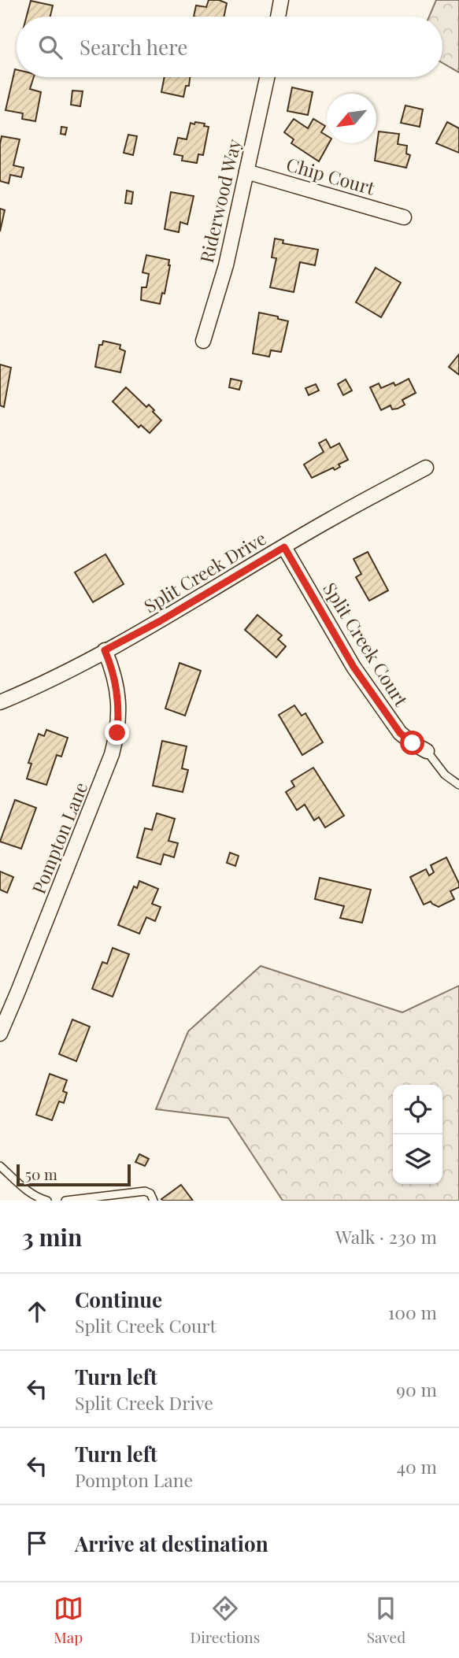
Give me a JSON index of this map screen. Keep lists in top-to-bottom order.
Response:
{
  "streets": {
    "street": [
      "Chip Court",
      "Riderwood Way",
      "Split Creek Drive",
      "Split Creek Court",
      "Pompton Lane"
    ]
  },
  "crossings": [
    ["Chip Court", "Riderwood Way"],
    ["Split Creek Drive", "Split Creek Court"],
    ["Split Creek Drive", "Pompton Lane"]
  ],
  "scale_bar": "50 m",
  "north": "bottom left",
  "page": {
    "search": "Search here",
    "scale": "50 m",
    "heading": ["3 min", "Walk · 230 m"],
    "list": [
      ["Continue", "Split Creek Court", "100 m"],
      ["Turn left", "Split Creek Drive", "90 m"],
      ["Turn left", "Pompton Lane", "40 m"],
      "Arrive at destination"
    ],
    "nav": ["Map", "Directions", "Saved"]
  }
}
